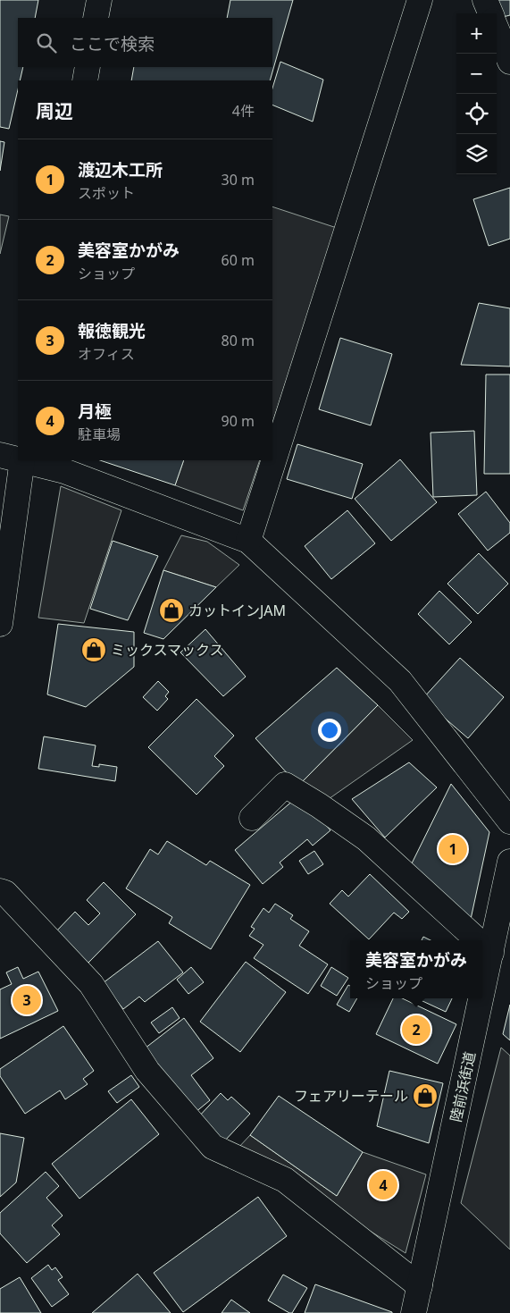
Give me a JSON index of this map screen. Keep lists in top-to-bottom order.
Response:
{
  "streets": {
    "street": ["陸前浜街道"]
  },
  "places": {
    "shop": ["カットインJAM", "ミックスマックス", "フェアリーテール"]
  },
  "page": {
    "map_buttons": ["+", "−"],
    "search": "ここで検索",
    "heading": ["周辺", "4件"],
    "list": [
      {
        "mark": "1",
        "name": "渡辺木工所",
        "note": "スポット",
        "value": "30 m"
      },
      {
        "mark": "2",
        "name": "美容室かがみ",
        "note": "ショップ",
        "value": "60 m"
      },
      {
        "mark": "3",
        "name": "報徳観光",
        "note": "オフィス",
        "value": "80 m"
      },
      {
        "mark": "4",
        "name": "月極",
        "note": "駐車場",
        "value": "90 m"
      }
    ],
    "pins": [
      "1",
      "3",
      "2",
      "4"
    ],
    "popup": ["美容室かがみ", "ショップ"]
  }
}
